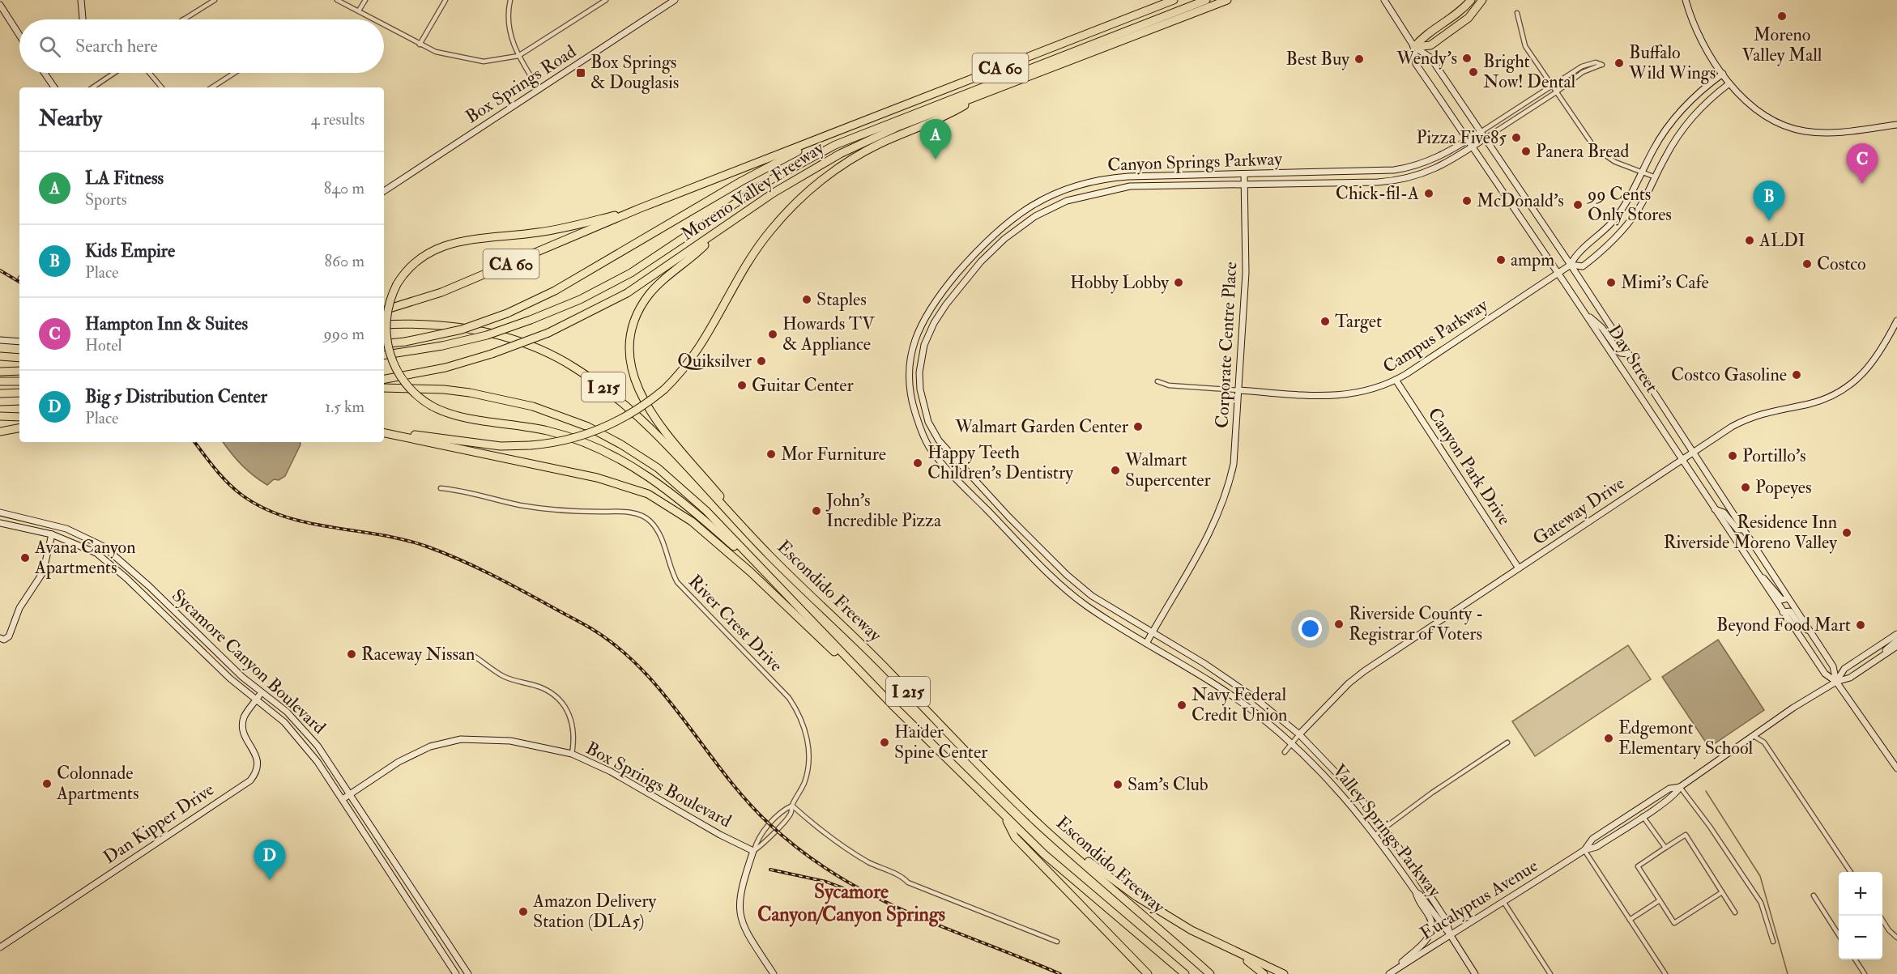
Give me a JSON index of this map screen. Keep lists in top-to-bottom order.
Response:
{
  "streets": {
    "highway": [
      "CA 60",
      "Moreno Valley Freeway",
      "I 215",
      "Escondido Freeway"
    ],
    "street": [
      "Box Springs Road",
      "Canyon Springs Parkway",
      "Campus Parkway",
      "Corporate Centre Place",
      "Day Street",
      "Canyon Park Drive",
      "Gateway Drive",
      "River Crest Drive",
      "Sycamore Canyon Boulevard",
      "Box Springs Boulevard",
      "Dan Kipper Drive",
      "Valley Springs Parkway",
      "Eucalyptus Avenue"
    ]
  },
  "crossings": [
    ["Canyon Springs Parkway", "Corporate Centre Place"],
    ["Canyon Springs Parkway", "Day Street"],
    ["Canyon Springs Parkway", "Valley Springs Parkway"],
    ["Campus Parkway", "Corporate Centre Place"],
    ["Campus Parkway", "Day Street"],
    ["Campus Parkway", "Canyon Park Drive"],
    ["Corporate Centre Place", "Valley Springs Parkway"],
    ["Day Street", "Gateway Drive"],
    ["Day Street", "Eucalyptus Avenue"],
    ["Canyon Park Drive", "Gateway Drive"],
    ["Gateway Drive", "Valley Springs Parkway"],
    ["River Crest Drive", "Box Springs Boulevard"],
    ["Sycamore Canyon Boulevard", "Box Springs Boulevard"],
    ["Sycamore Canyon Boulevard", "Dan Kipper Drive"],
    ["Valley Springs Parkway", "Eucalyptus Avenue"]
  ],
  "districts": ["Sycamore Canyon/Canyon Springs"],
  "places": {
    "other": [
      "Moreno Valley Mall",
      "Wendy's",
      "Best Buy",
      "Buffalo Wild Wings",
      "Bright Now! Dental",
      "Pizza Five85",
      "Panera Bread",
      "Chick-fil-A",
      "McDonald's",
      "99 Cents Only Stores",
      "ALDI",
      "ampm",
      "Costco",
      "Hobby Lobby",
      "Mimi's Cafe",
      "Staples",
      "Target",
      "Howards TV & Appliance",
      "Quiksilver",
      "Costco Gasoline",
      "Guitar Center",
      "Walmart Garden Center",
      "Mor Furniture",
      "Portillo's",
      "Happy Teeth Children's Dentistry",
      "Walmart Supercenter",
      "Popeyes",
      "John's Incredible Pizza",
      "Residence Inn Riverside Moreno Valley",
      "Avana Canyon Apartments",
      "Riverside County - Registrar of Voters",
      "Beyond Food Mart",
      "Raceway Nissan",
      "Navy Federal Credit Union",
      "Edgemont Elementary School",
      "Haider Spine Center",
      "Colonnade Apartments",
      "Sam's Club",
      "Amazon Delivery Station (DLA5)"
    ],
    "transit": ["Box Springs & Douglasis"]
  },
  "page": {
    "search": "Search here",
    "heading": ["Nearby", "4 results"],
    "pins": [
      "A",
      "C",
      "B",
      "D"
    ],
    "list": [
      {
        "mark": "A",
        "name": "LA Fitness",
        "note": "Sports",
        "value": "840 m"
      },
      {
        "mark": "B",
        "name": "Kids Empire",
        "note": "Place",
        "value": "860 m"
      },
      {
        "mark": "C",
        "name": "Hampton Inn & Suites",
        "note": "Hotel",
        "value": "990 m"
      },
      {
        "mark": "D",
        "name": "Big 5 Distribution Center",
        "note": "Place",
        "value": "1.5 km"
      }
    ],
    "map_buttons": ["+", "−"]
  }
}
